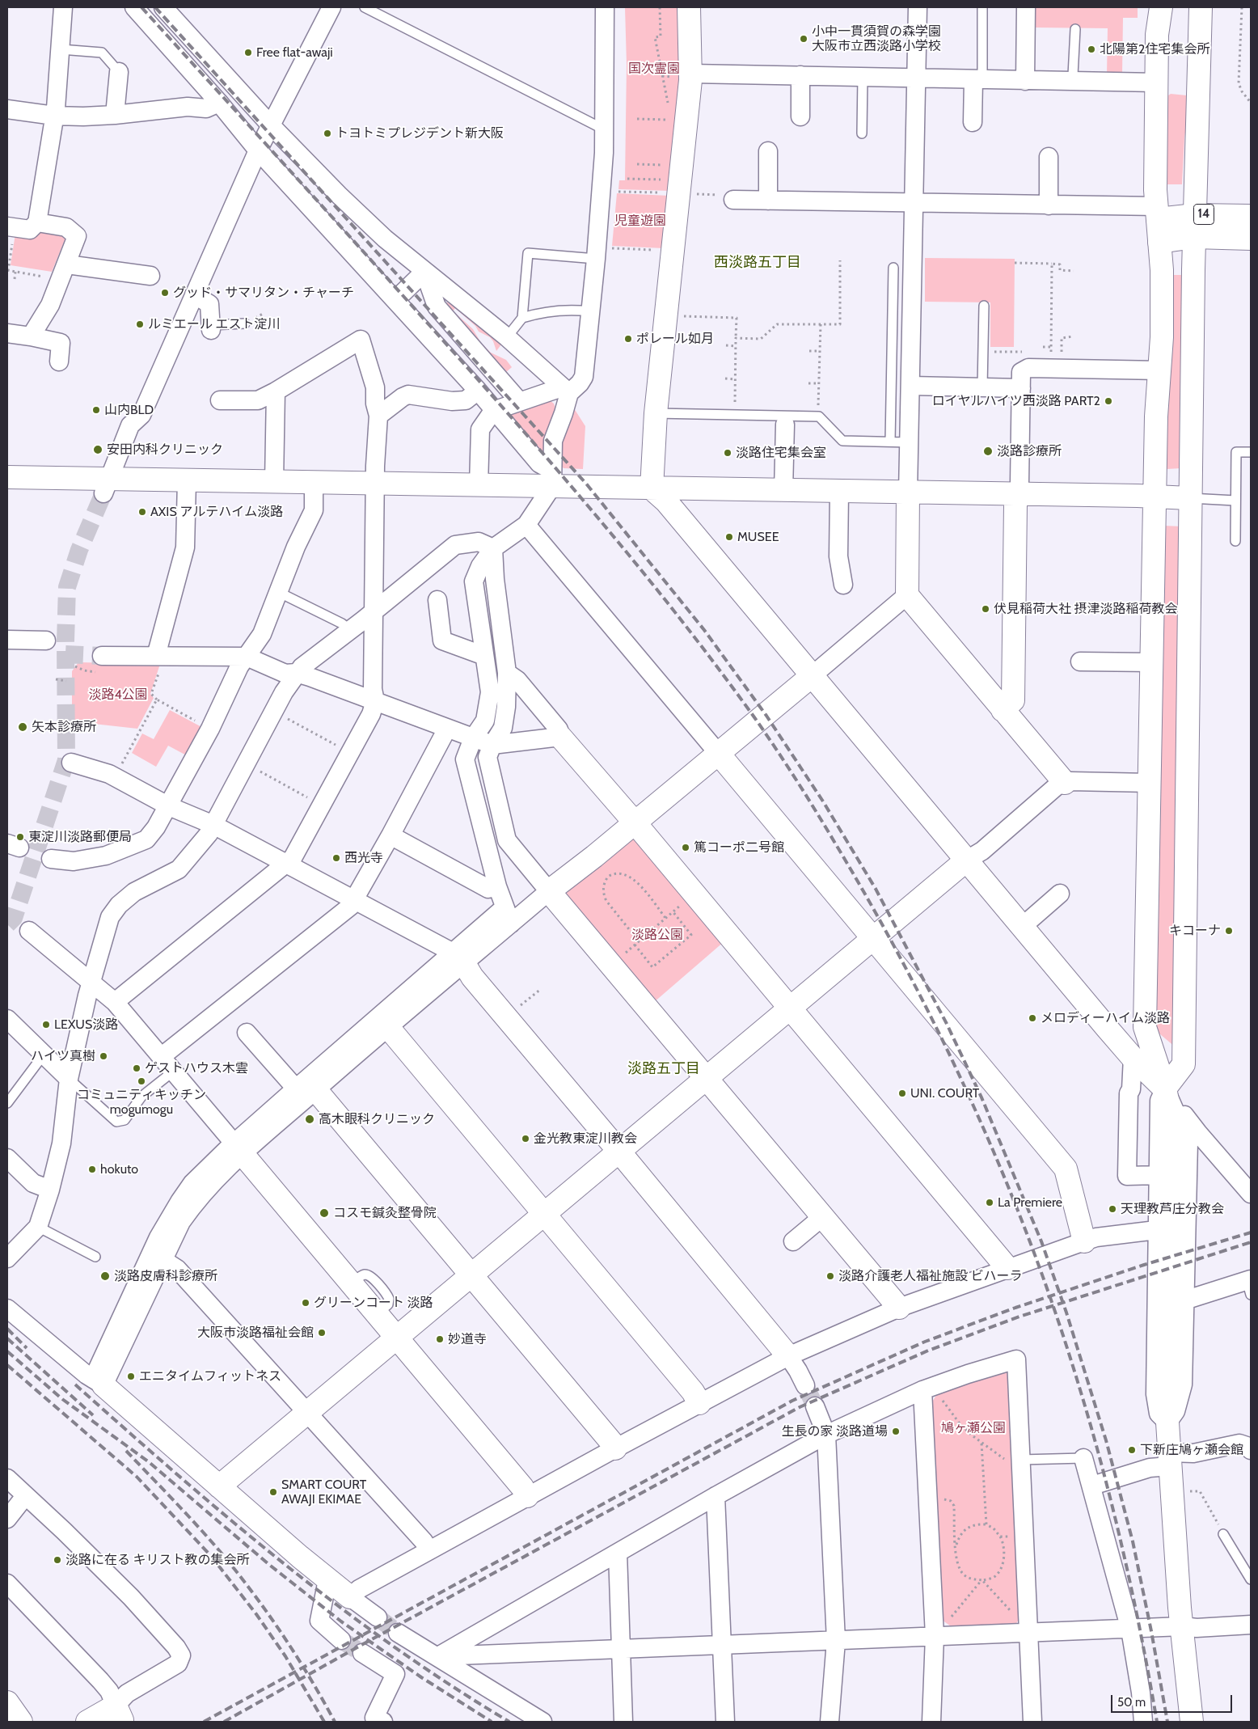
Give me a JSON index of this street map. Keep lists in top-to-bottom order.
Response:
{
  "streets": {
    "street": ["14"]
  },
  "districts": ["西淡路五丁目", "淡路五丁目"],
  "parks": [
    "国次霊園",
    "児童遊園",
    "淡路4公園",
    "淡路公園",
    "鳩ヶ瀬公園"
  ],
  "places": [
    "小中一貫須賀の森学園 大阪市立西淡路小学校",
    "北陽第2住宅集会所",
    "Free flat-awaji",
    "トヨトミプレジデント新大阪",
    "グッド・サマリタン・チャーチ",
    "ルミエール エスト淀川",
    "ポレール如月",
    "ロイヤルハイツ西淡路 PART2",
    "山内BLD",
    "安田内科クリニック",
    "淡路診療所",
    "淡路住宅集会室",
    "AXIS アルテハイム淡路",
    "MUSEE",
    "伏見稲荷大社 摂津淡路稲荷教会",
    "矢本診療所",
    "東淀川淡路郵便局",
    "篤コーポ二号館",
    "西光寺",
    "キコーナ",
    "メロディーハイム淡路",
    "LEXUS淡路",
    "ハイツ真樹",
    "ゲストハウス木雲",
    "コミュニティキッチン mogumogu",
    "UNI. COURT",
    "高木眼科クリニック",
    "金光教東淀川教会",
    "hokuto",
    "La Premiere",
    "天理教芦庄分教会",
    "コスモ鍼灸整骨院",
    "淡路皮膚科診療所",
    "淡路介護老人福祉施設 ビハーラ",
    "グリーンコート 淡路",
    "大阪市淡路福祉会館",
    "妙道寺",
    "エニタイムフィットネス",
    "生長の家 淡路道場",
    "下新庄鳩ヶ瀬会館",
    "SMART COURT AWAJI EKIMAE",
    "淡路に在る キリスト教の集会所"
  ],
  "scale_bar": "50 m"
}
